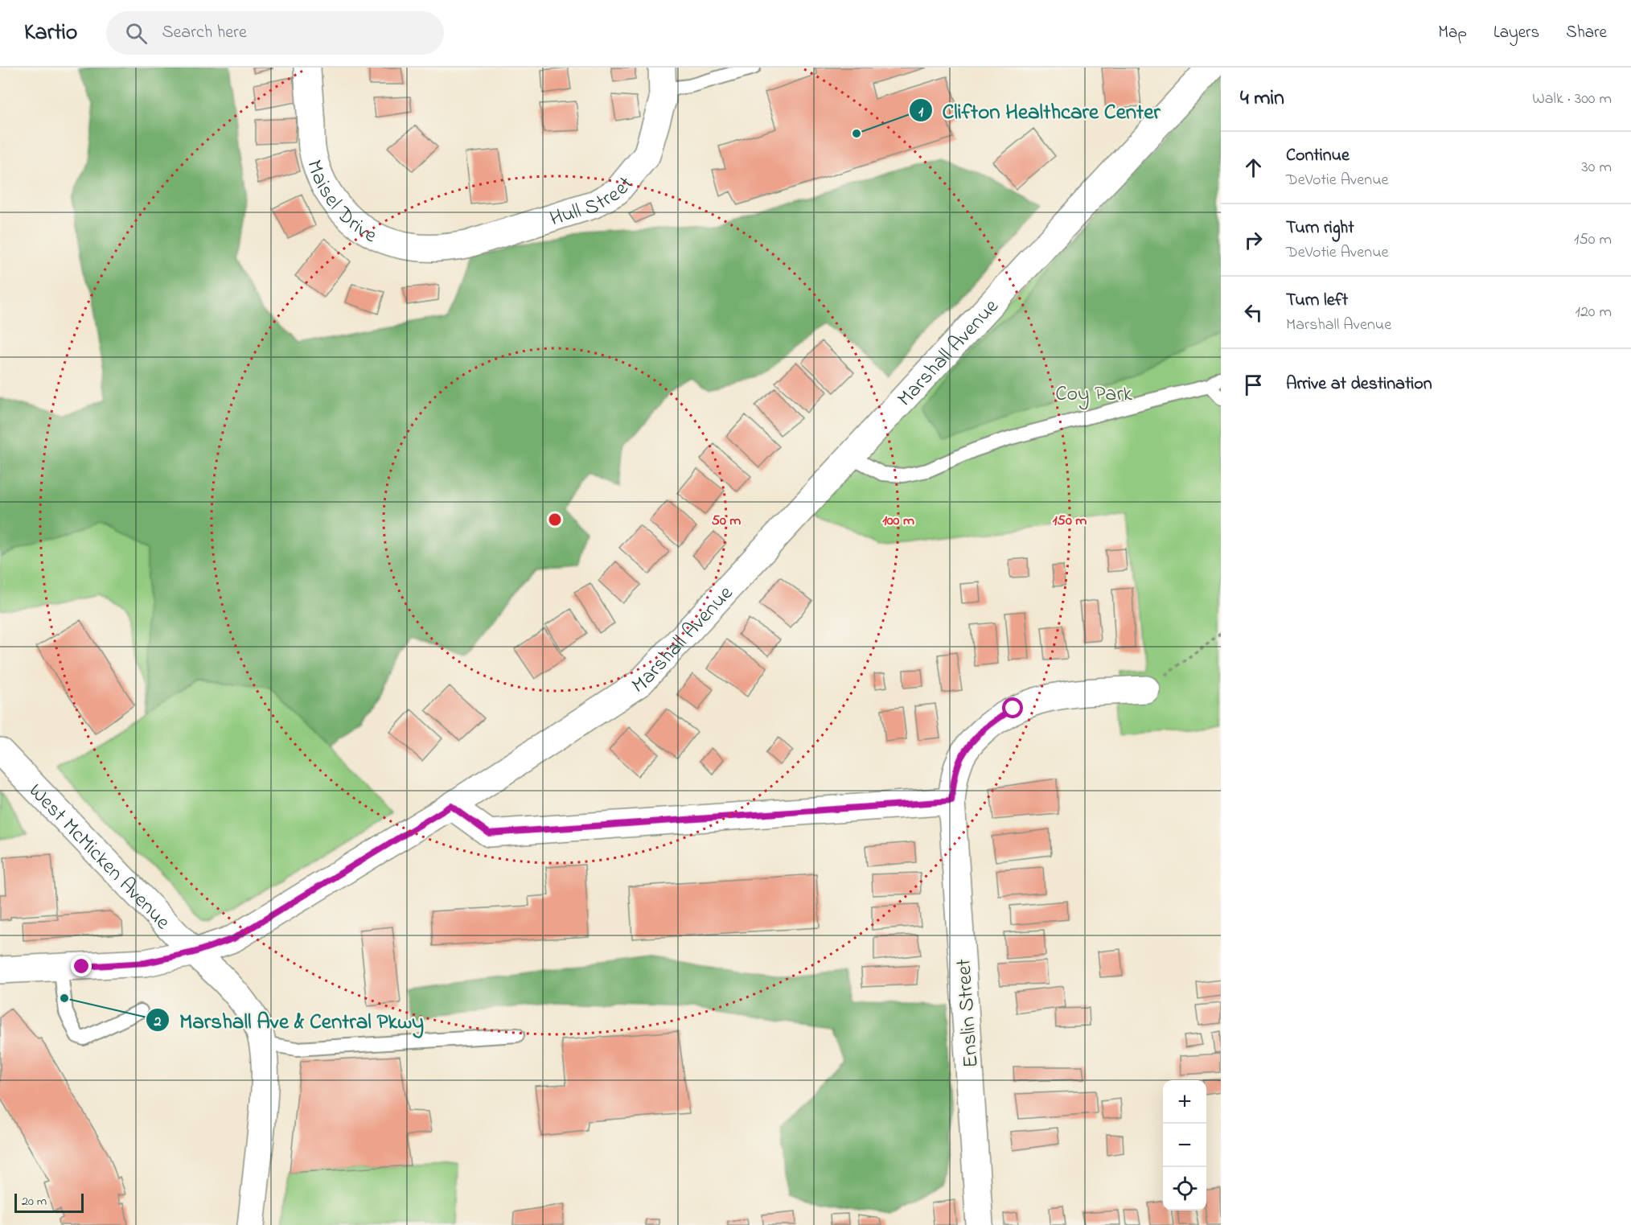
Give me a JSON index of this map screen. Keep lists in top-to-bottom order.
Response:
{
  "streets": {
    "street": [
      "Maisel Drive",
      "Hull Street",
      "Marshall Avenue",
      "West McMicken Avenue",
      "Enslin Street"
    ]
  },
  "crossings": [
    ["Maisel Drive", "Hull Street"],
    ["Marshall Avenue", "West McMicken Avenue"]
  ],
  "parks": ["Coy Park"],
  "places": ["Clifton Healthcare Center", "Marshall Ave & Central Pkwy"],
  "scale_bar": "20 m",
  "page": {
    "header": "Kartio",
    "search": "Search here",
    "nav": ["Map", "Layers", "Share"],
    "heading": ["4 min", "Walk · 300 m"],
    "list": [
      ["Continue", "DeVotie Avenue", "30 m"],
      ["Turn right", "DeVotie Avenue", "150 m"],
      ["Turn left", "Marshall Avenue", "120 m"],
      "Arrive at destination"
    ],
    "map_buttons": ["+", "−"],
    "scale": "20 m"
  },
  "rings": ["50 m", "100 m", "150 m"]
}
